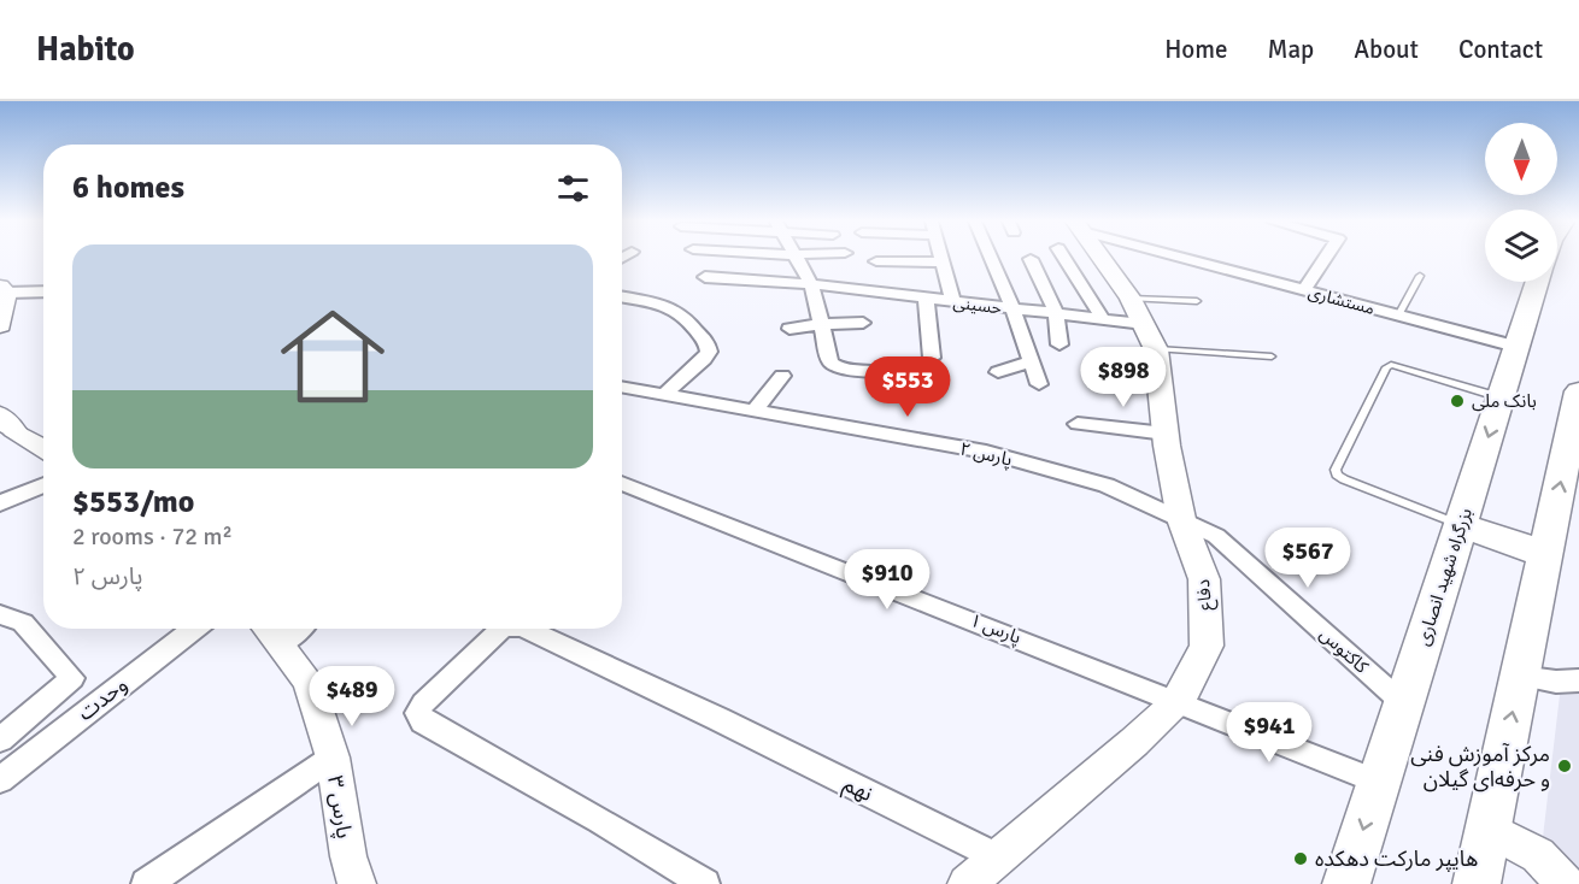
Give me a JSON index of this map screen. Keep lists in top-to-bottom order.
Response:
{
  "streets": {
    "main road": ["بزرگراه شهید انصاری", "دفاع"],
    "street": [
      "مستشاری",
      "حسینی",
      "پارس ۲",
      "پارس ۱",
      "کاکتوس",
      "وحدت",
      "نهم",
      "پارس ۳"
    ]
  },
  "crossings": [
    ["مستشاری", "بزرگراه شهید انصاری"],
    ["حسینی", "دفاع"],
    ["پارس ۲", "دفاع"],
    ["پارس ۲", "کاکتوس"],
    ["بزرگراه شهید انصاری", "پارس ۱"],
    ["بزرگراه شهید انصاری", "کاکتوس"],
    ["دفاع", "پارس ۱"],
    ["دفاع", "کاکتوس"],
    ["دفاع", "نهم"]
  ],
  "places": ["بانک ملی", "مرکز آموزش فنی و حرفه‌ای گیلان", "هایپر مارکت دهکده"],
  "north": "bottom",
  "page": {
    "header": "Habito",
    "nav": [
      "Home",
      "Map",
      "About",
      "Contact"
    ],
    "heading": "6 homes",
    "list": [
      {
        "name": "$553/mo",
        "note": "2 rooms · 72 m² · پارس ۲"
      }
    ],
    "price": [
      "$898",
      "$553",
      "$567",
      "$910",
      "$489",
      "$941"
    ]
  }
}
